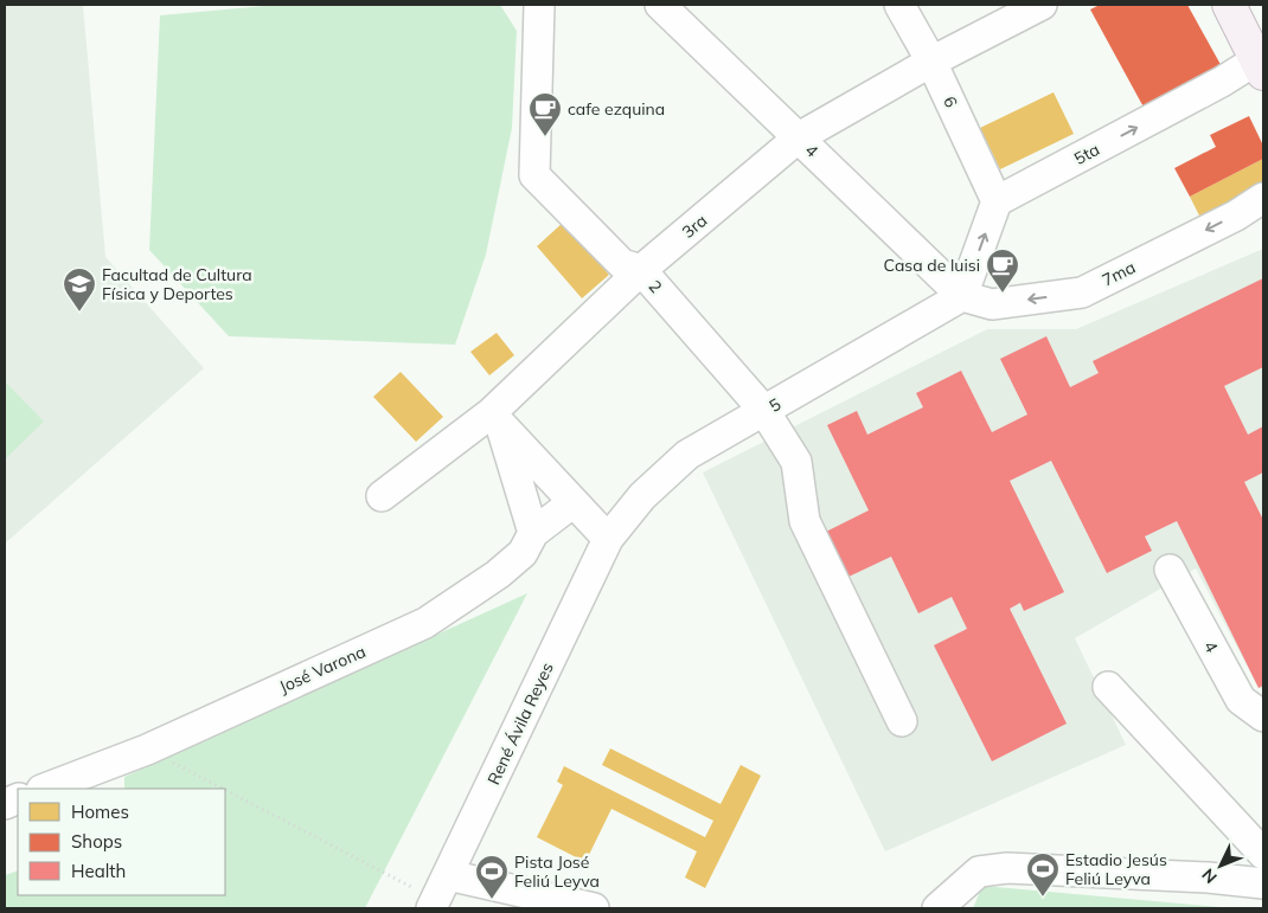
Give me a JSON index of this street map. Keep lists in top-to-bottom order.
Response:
{
  "streets": {
    "street": [
      "6",
      "4",
      "5ta",
      "3ra",
      "7ma",
      "2",
      "5",
      "José Varona",
      "René Ávila Reyes"
    ]
  },
  "crossings": [
    ["6", "5ta"],
    ["6", "3ra"],
    ["4", "3ra"],
    ["4", "7ma"],
    ["4", "5"],
    ["3ra", "2"],
    ["7ma", "5"],
    ["2", "5"],
    ["5", "René Ávila Reyes"]
  ],
  "one_way": ["5ta", "7ma"],
  "places": {
    "cafe": ["cafe ezquina", "Casa de luisi"],
    "school or university": ["Facultad de Cultura Física y Deportes"],
    "sports": ["Estadio Jesús Feliú Leyva", "Pista José Feliú Leyva"]
  },
  "legend": ["Homes", "Shops", "Health"],
  "north": "bottom left"
}
